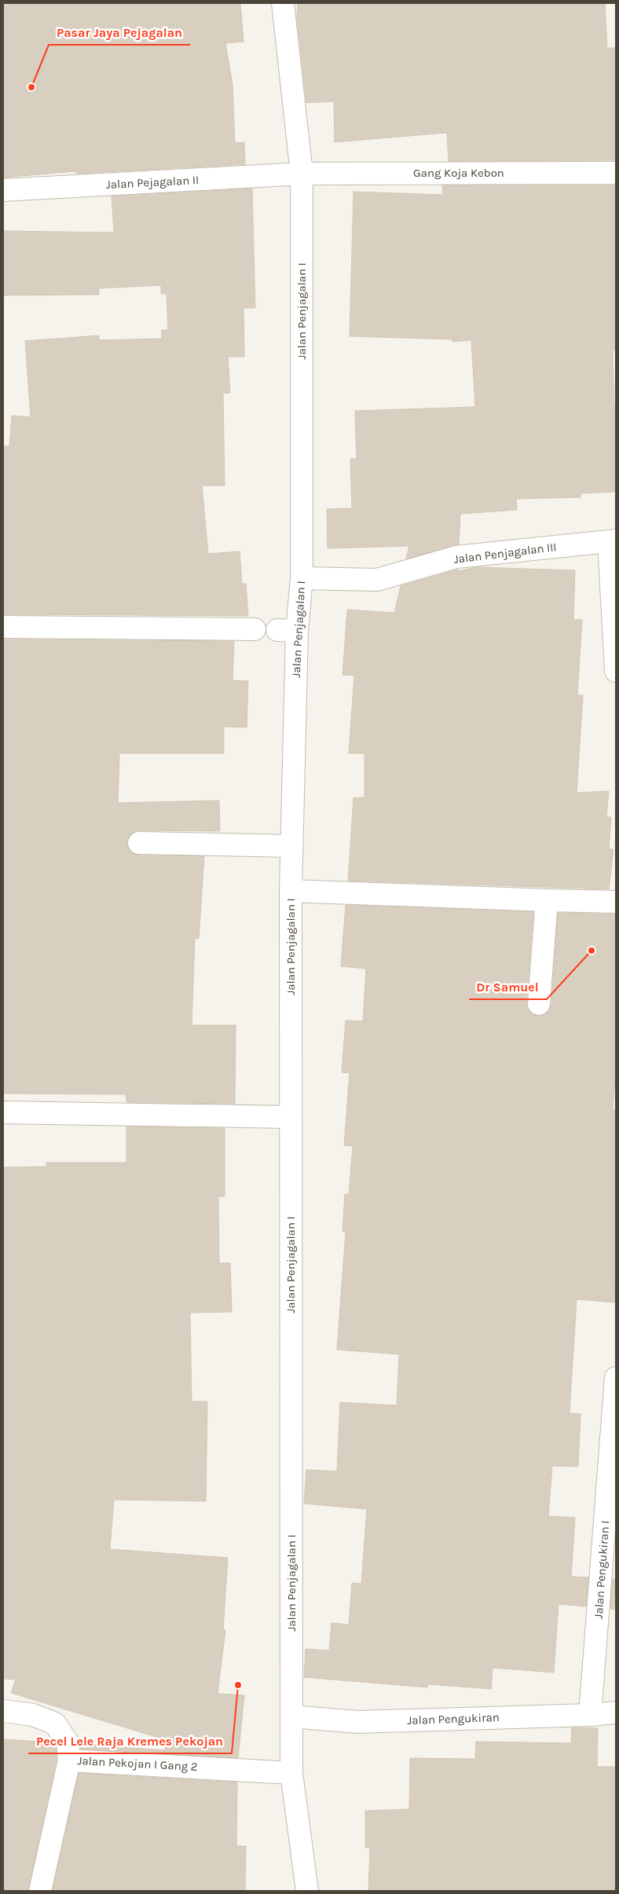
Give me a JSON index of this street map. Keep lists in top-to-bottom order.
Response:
{
  "streets": {
    "street": [
      "Gang Koja Kebon",
      "Jalan Pejagalan II",
      "Jalan Penjagalan I",
      "Jalan Penjagalan III",
      "Jalan Pengukiran I",
      "Jalan Pengukiran",
      "Jalan Pekojan I Gang 2"
    ]
  },
  "crossings": [
    ["Gang Koja Kebon", "Jalan Pejagalan II"],
    ["Gang Koja Kebon", "Jalan Penjagalan I"],
    ["Jalan Pejagalan II", "Jalan Penjagalan I"],
    ["Jalan Penjagalan I", "Jalan Penjagalan III"],
    ["Jalan Penjagalan I", "Jalan Pengukiran"],
    ["Jalan Penjagalan I", "Jalan Pekojan I Gang 2"],
    ["Jalan Pengukiran I", "Jalan Pengukiran"]
  ],
  "places": ["Pasar Jaya Pejagalan", "Dr Samuel", "Pecel Lele Raja Kremes Pekojan"]
}
